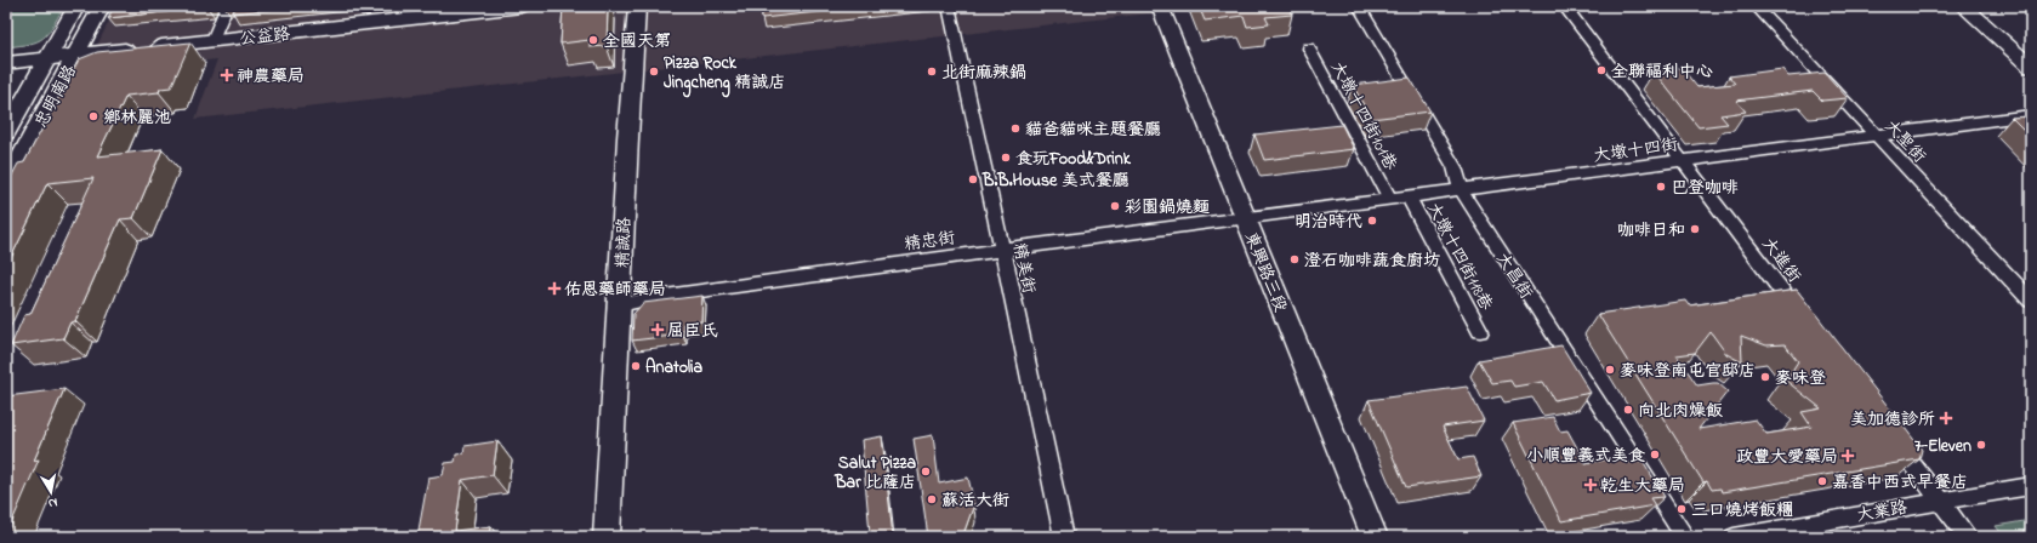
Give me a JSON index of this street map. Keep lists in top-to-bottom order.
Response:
{
  "streets": {
    "street": [
      "公益路",
      "忠明南路",
      "大墩十四街101巷",
      "大聖街",
      "大墩十四街",
      "精忠街",
      "精誠路",
      "大墩十四街118巷",
      "大進街",
      "精美街",
      "東興路三段",
      "大昌街",
      "大業路"
    ]
  },
  "crossings": [
    ["公益路", "忠明南路"],
    ["大墩十四街101巷", "大墩十四街"],
    ["大聖街", "大墩十四街"],
    ["大墩十四街", "精忠街"],
    ["大墩十四街", "大墩十四街118巷"],
    ["大墩十四街", "大進街"],
    ["大墩十四街", "東興路三段"],
    ["大墩十四街", "大昌街"],
    ["精忠街", "精誠路"],
    ["精忠街", "精美街"],
    ["精忠街", "東興路三段"]
  ],
  "places": {
    "other": [
      "全國天第",
      "全聯福利中心",
      "Pizza Rock Jingcheng 精誠店",
      "北街麻辣鍋",
      "鄉林麗池",
      "貓爸貓咪主題餐廳",
      "食玩Food&Drink",
      "B.B.House 美式餐廳",
      "巴登咖啡",
      "彩園鍋燒麵",
      "明治時代",
      "咖啡日和",
      "澄石咖啡蔬食廚坊",
      "Anatolia",
      "麥味登南屯官邸店",
      "麥味登",
      "向北肉燥飯",
      "7-Eleven",
      "小順豐義式美食",
      "Salut Pizza Bar 比薩店",
      "嘉香中西式早餐店",
      "蘇活大街",
      "三口燒烤飯糰"
    ],
    "health": [
      "神農藥局",
      "佑恩藥師藥局",
      "屈臣氏",
      "美加德診所",
      "政豐大愛藥局",
      "乾生大藥局"
    ]
  },
  "north": "bottom"
}
